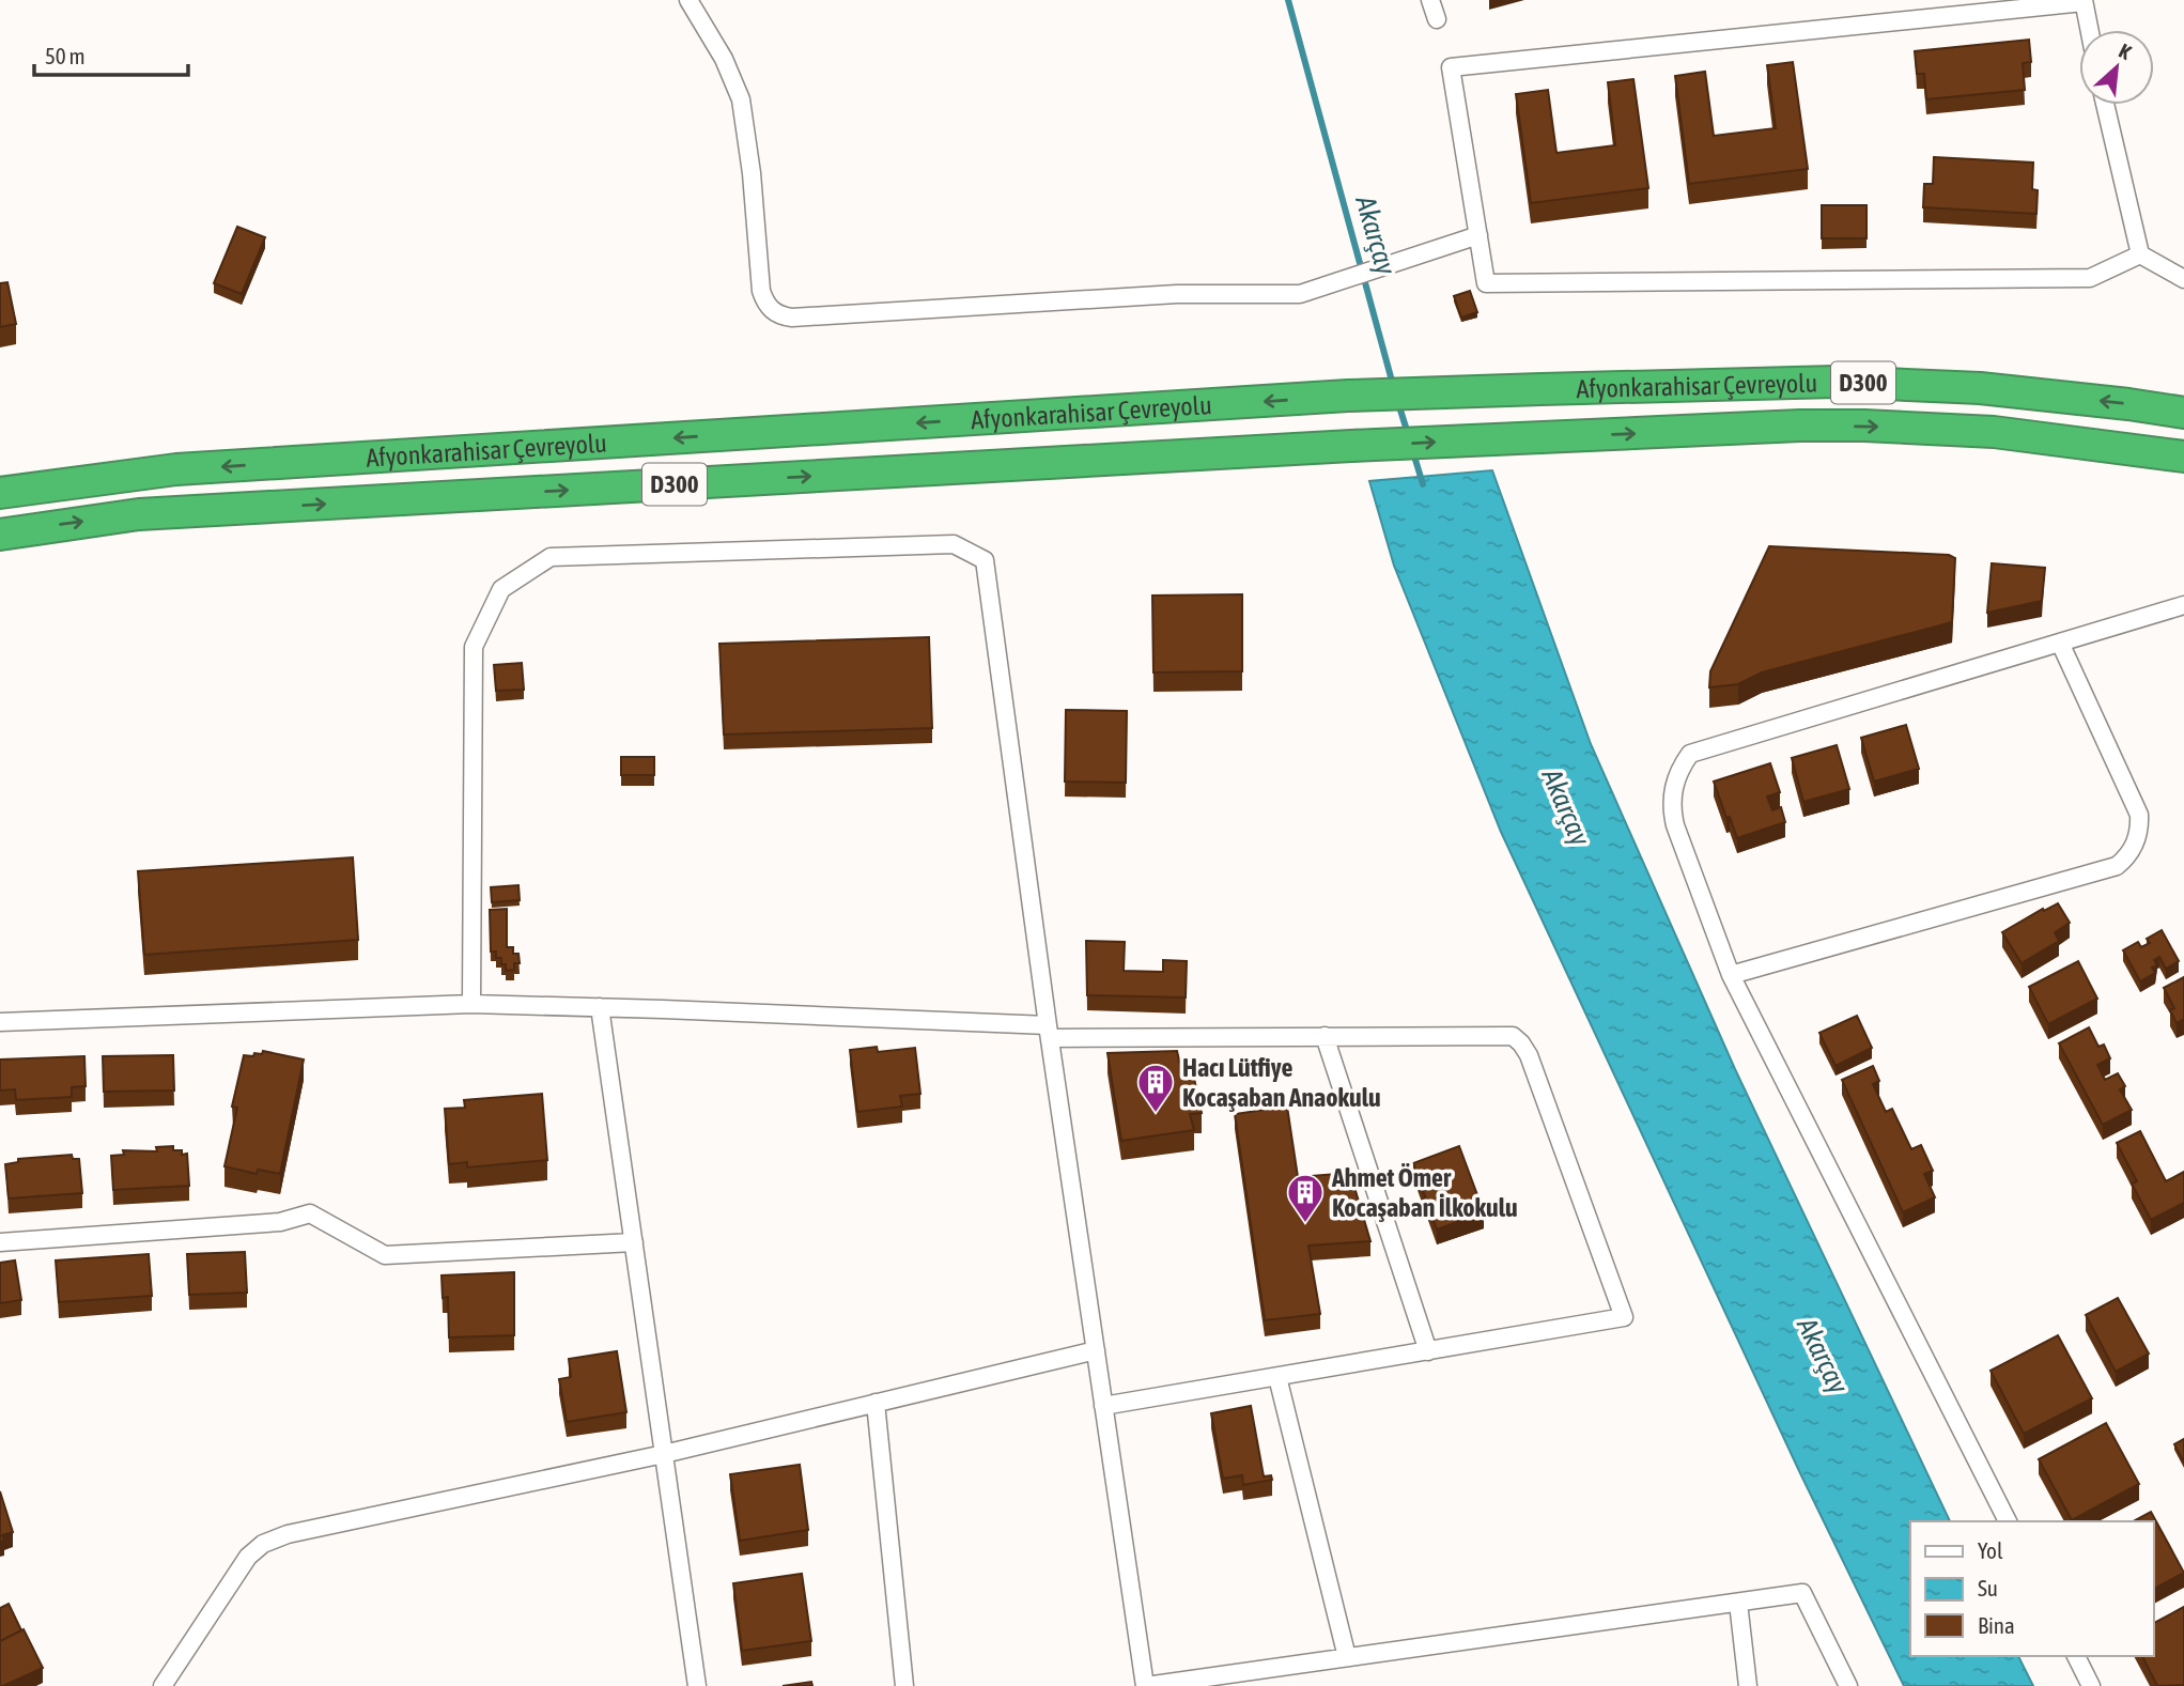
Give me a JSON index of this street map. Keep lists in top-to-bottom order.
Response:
{
  "streets": {
    "highway": ["D300", "Afyonkarahisar Çevreyolu"]
  },
  "water": ["Akarçay"],
  "places": {
    "building": ["Hacı Lütfiye Kocaşaban Anaokulu", "Ahmet Ömer Kocaşaban İlkokulu"]
  },
  "legend": ["Yol", "Su", "Bina"],
  "scale_bar": "50 m",
  "north": "top right"
}
